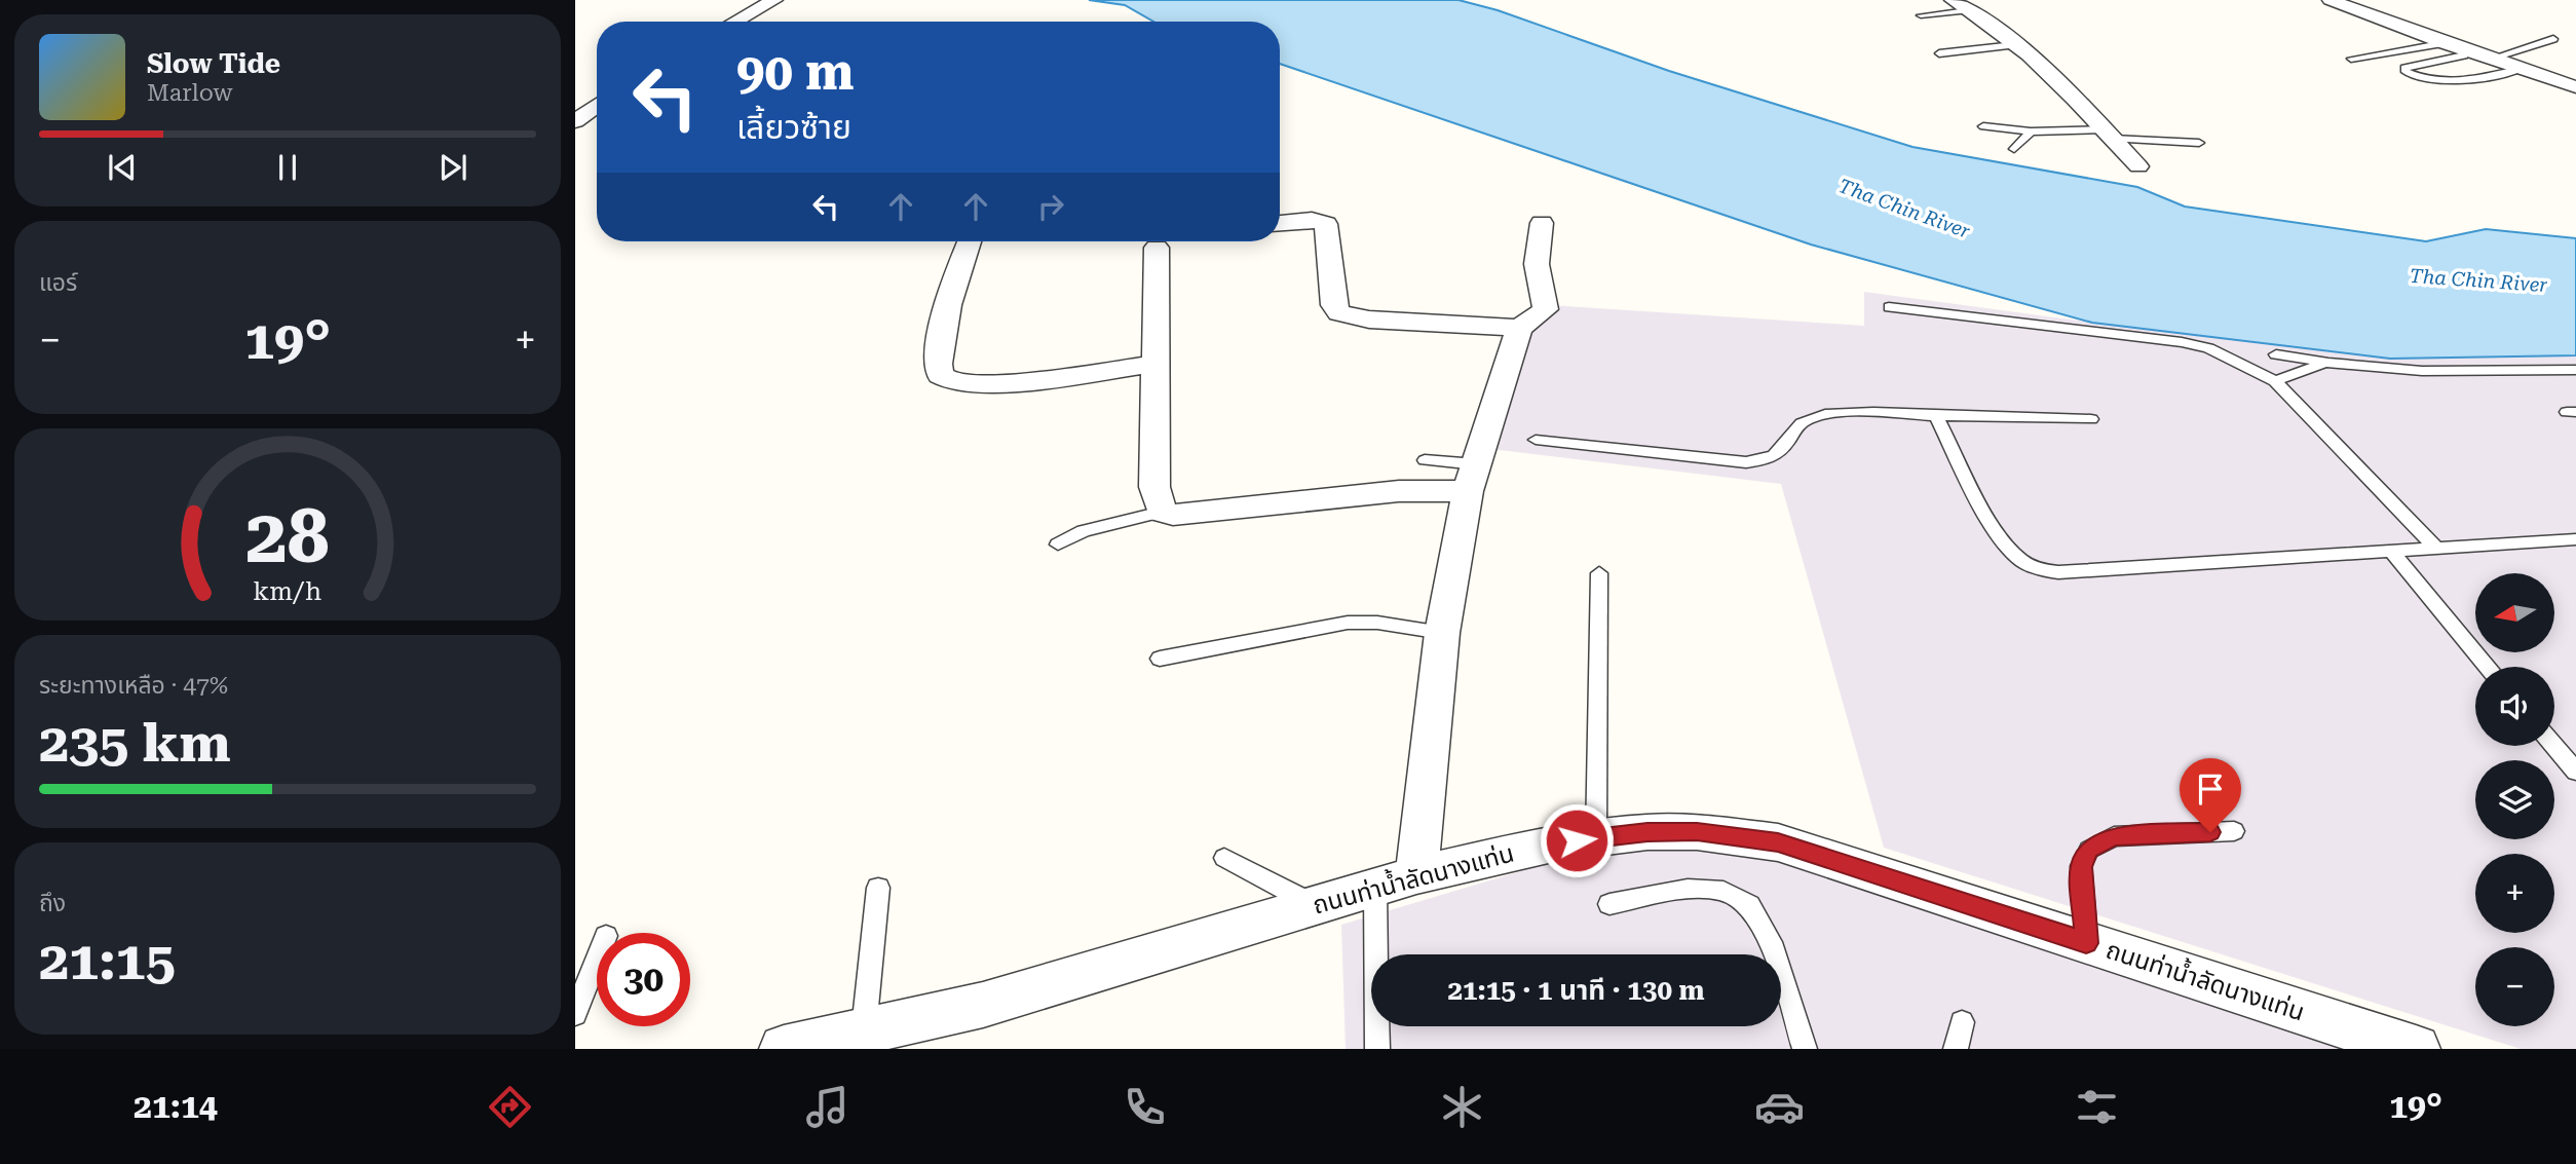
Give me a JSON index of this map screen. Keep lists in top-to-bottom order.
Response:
{
  "streets": {
    "street": ["ถนนท่าน้ำลัดนางแท่น"]
  },
  "water": ["Tha Chin River"],
  "north": "left",
  "page": {
    "turn": ["90 m", "เลี้ยวซ้าย"],
    "song": ["Slow Tide", "Marlow"],
    "tile": [
      "แอร์",
      ["ระยะทางเหลือ · 47%", "235 km"],
      ["ถึง", "21:15"]
    ],
    "heat": ["−", "19°", "+"],
    "map_buttons": ["+", "−"],
    "limit": "30",
    "trip": "21:15 · 1 นาที · 130 m",
    "tabs": ["21:14", "19°"],
    "gauge": ["28", "km/h"]
  }
}
